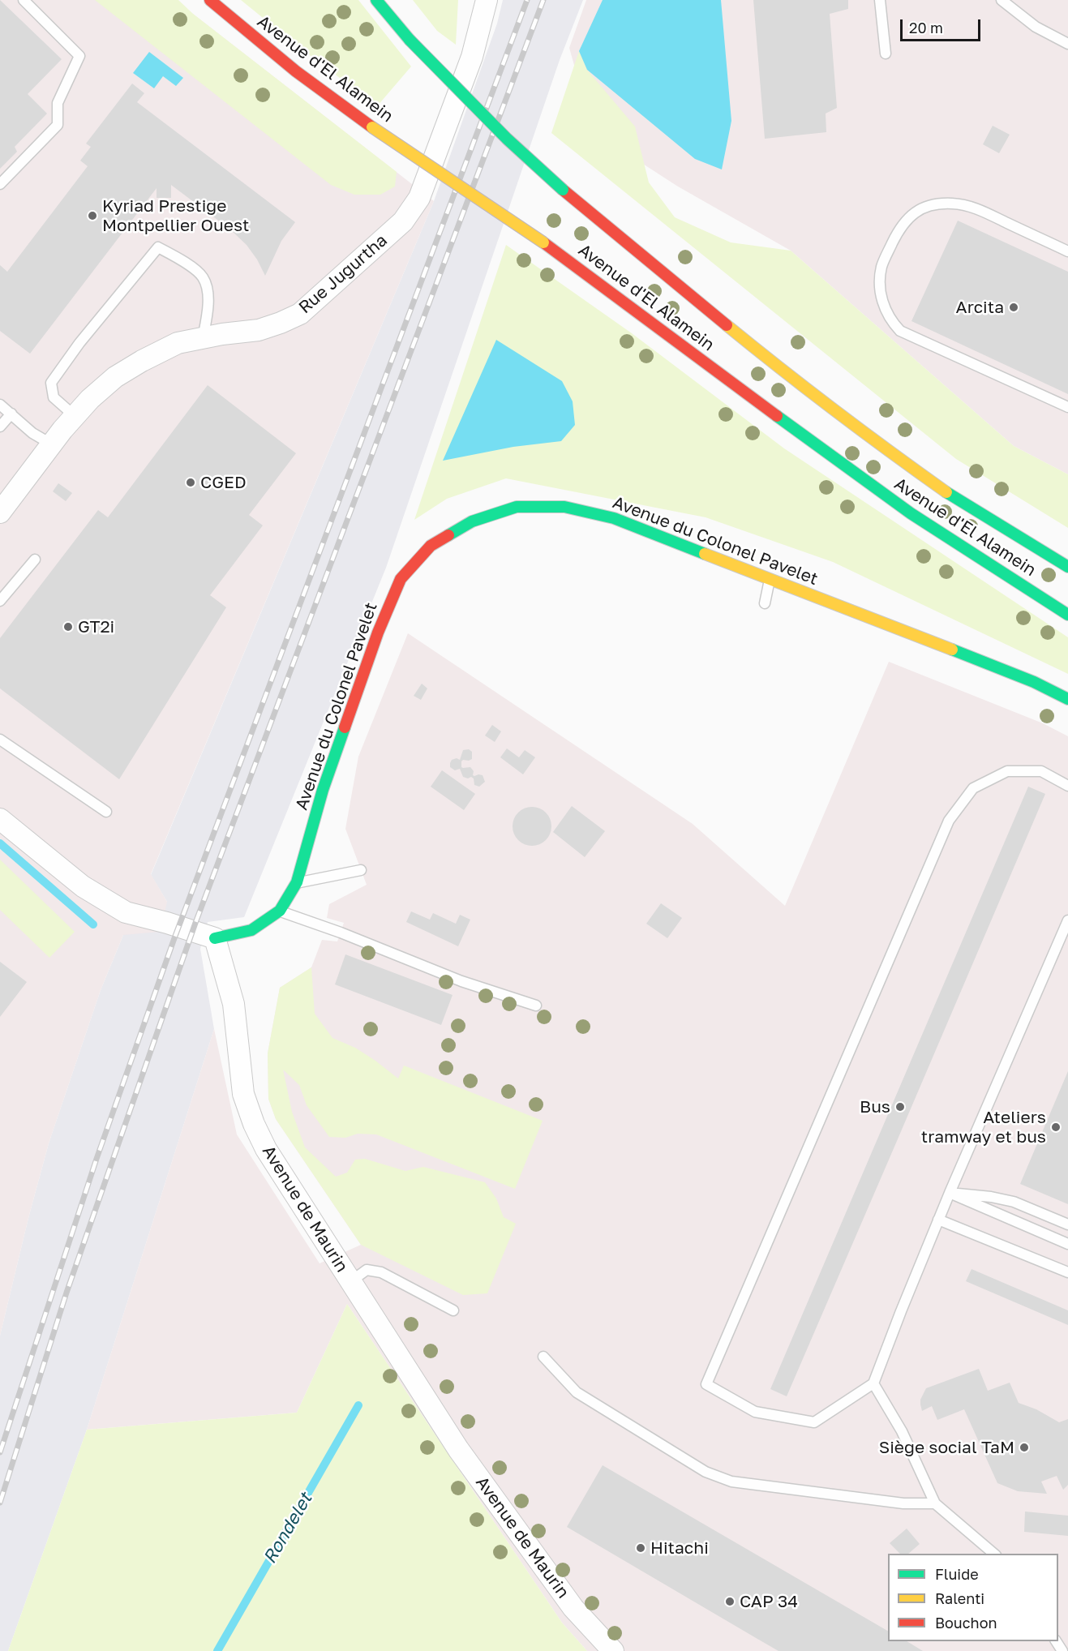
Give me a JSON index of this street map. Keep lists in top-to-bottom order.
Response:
{
  "streets": {
    "main road": ["Avenue d'El Alamein", "Avenue du Colonel Pavelet"],
    "street": ["Rue Jugurtha", "Avenue de Maurin"]
  },
  "crossings": [
    ["Avenue du Colonel Pavelet", "Avenue de Maurin"]
  ],
  "water": ["Rondelet"],
  "places": [
    "Kyriad Prestige Montpellier Ouest",
    "Arcita",
    "CGED",
    "GT2i",
    "Bus",
    "Ateliers tramway et bus",
    "Siège social TaM",
    "Hitachi",
    "CAP 34"
  ],
  "legend": ["Fluide", "Ralenti", "Bouchon"],
  "scale_bar": "20 m"
}
